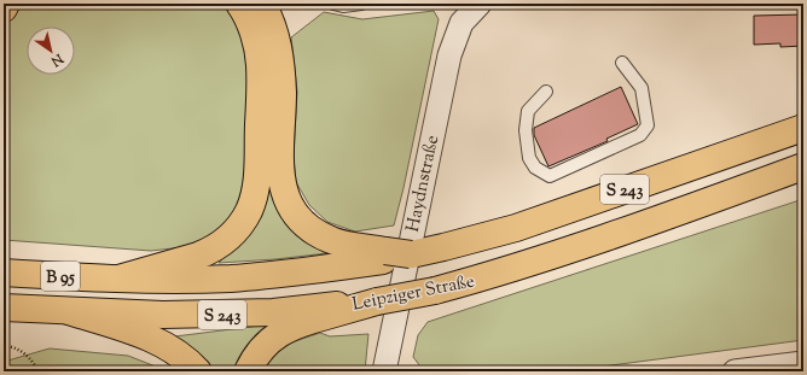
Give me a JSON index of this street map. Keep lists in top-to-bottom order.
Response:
{
  "streets": {
    "highway": ["S 243", "B 95", "Leipziger Straße"],
    "street": ["Haydnstraße"]
  },
  "north": "bottom right"
}
